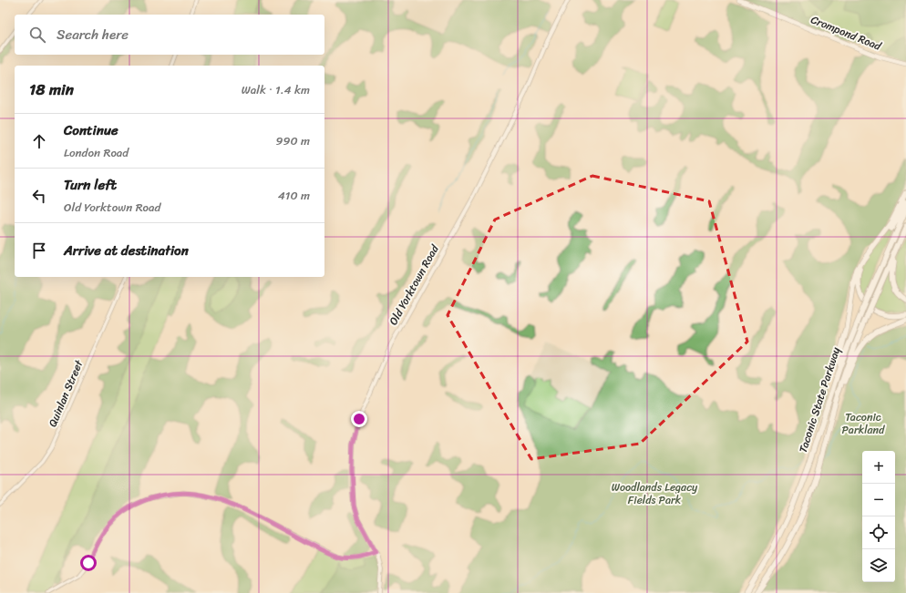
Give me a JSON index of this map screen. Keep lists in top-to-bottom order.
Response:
{
  "streets": {
    "highway": ["Crompond Road", "Taconic State Parkway"],
    "main road": ["Old Yorktown Road"],
    "street": ["Quinlan Street"]
  },
  "parks": ["Taconic Parkland", "Woodlands Legacy Fields Park"],
  "page": {
    "search": "Search here",
    "heading": ["18 min", "Walk · 1.4 km"],
    "list": [
      ["Continue", "London Road", "990 m"],
      ["Turn left", "Old Yorktown Road", "410 m"],
      "Arrive at destination"
    ],
    "map_buttons": ["+", "−"]
  }
}
